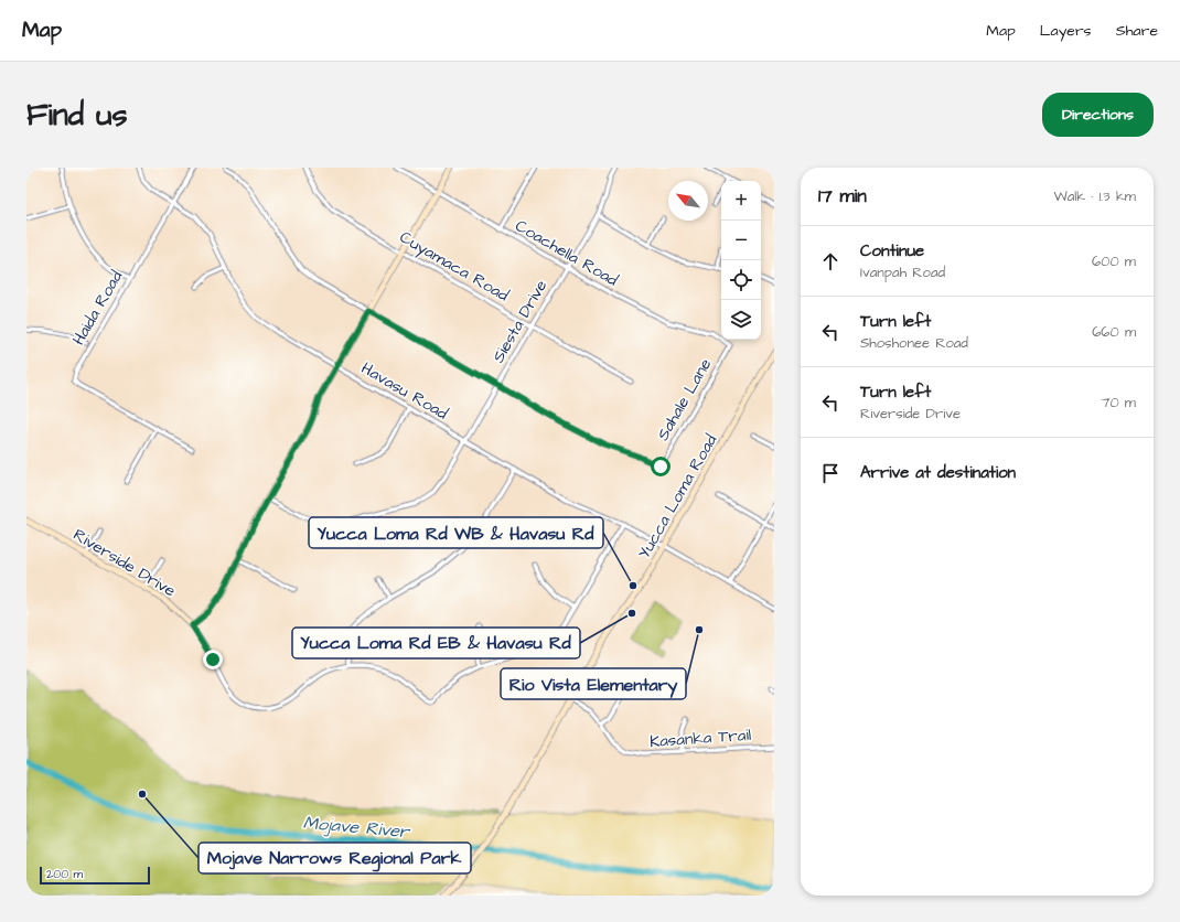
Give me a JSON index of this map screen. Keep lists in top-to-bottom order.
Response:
{
  "streets": {
    "street": [
      "Coachella Road",
      "Cuyamaca Road",
      "Haida Road",
      "Siesta Drive",
      "Havasu Road",
      "Sahale Lane",
      "Yucca Loma Road",
      "Riverside Drive",
      "Kasanka Trail"
    ]
  },
  "crossings": [
    ["Coachella Road", "Siesta Drive"],
    ["Coachella Road", "Sahale Lane"],
    ["Cuyamaca Road", "Siesta Drive"],
    ["Haida Road", "Havasu Road"],
    ["Siesta Drive", "Havasu Road"],
    ["Siesta Drive", "Sahale Lane"],
    ["Havasu Road", "Yucca Loma Road"],
    ["Yucca Loma Road", "Kasanka Trail"]
  ],
  "water": ["Mojave River"],
  "places": [
    "Yucca Loma Rd WB & Havasu Rd",
    "Yucca Loma Rd EB & Havasu Rd",
    "Rio Vista Elementary",
    "Mojave Narrows Regional Park"
  ],
  "scale_bar": "200 m",
  "north": "top left",
  "page": {
    "header": "Map",
    "nav": ["Map", "Layers", "Share"],
    "buttons": "Directions",
    "title": "Find us",
    "heading": ["17 min", "Walk · 1.3 km"],
    "map_buttons": ["+", "−"],
    "list": [
      ["Continue", "Ivanpah Road", "600 m"],
      ["Turn left", "Shoshonee Road", "660 m"],
      ["Turn left", "Riverside Drive", "70 m"],
      "Arrive at destination"
    ],
    "scale": "200 m"
  }
}
